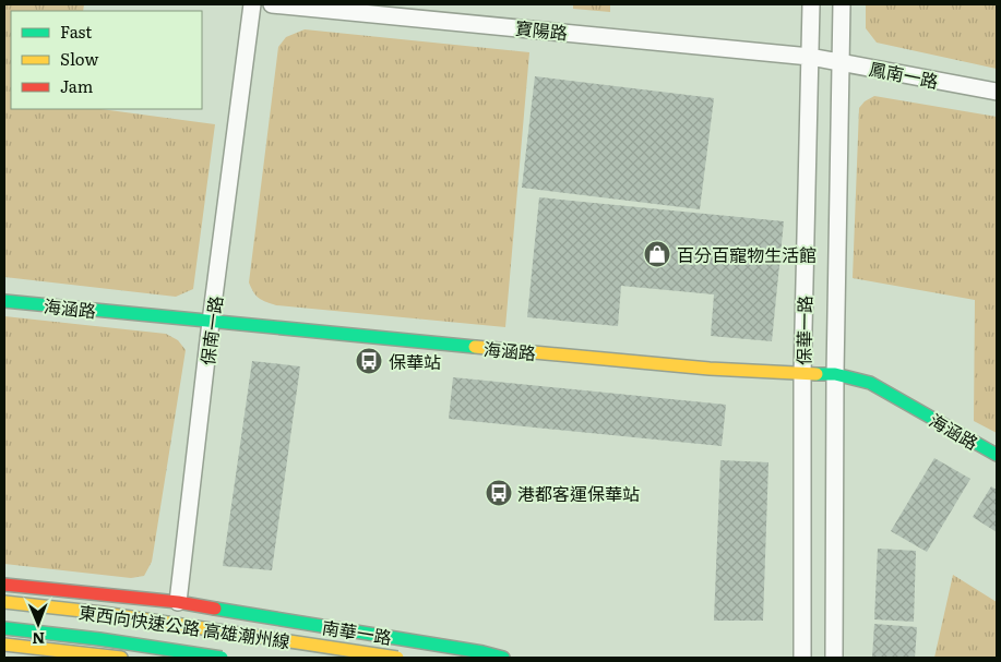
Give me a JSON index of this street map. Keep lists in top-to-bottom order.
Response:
{
  "streets": {
    "main road": [
      "海涵路",
      "保南一路",
      "東西向快速公路 高雄潮州線",
      "南華一路"
    ],
    "street": ["寶陽路", "鳳南一路", "保華一路"]
  },
  "crossings": [
    ["寶陽路", "鳳南一路"],
    ["寶陽路", "保華一路"],
    ["鳳南一路", "保華一路"],
    ["海涵路", "保南一路"],
    ["海涵路", "保華一路"],
    ["保南一路", "南華一路"]
  ],
  "places": {
    "shop": ["百分百寵物生活館"],
    "bus stop": ["保華站", "港都客運保華站"]
  },
  "legend": ["Fast", "Slow", "Jam"],
  "north": "bottom"
}
